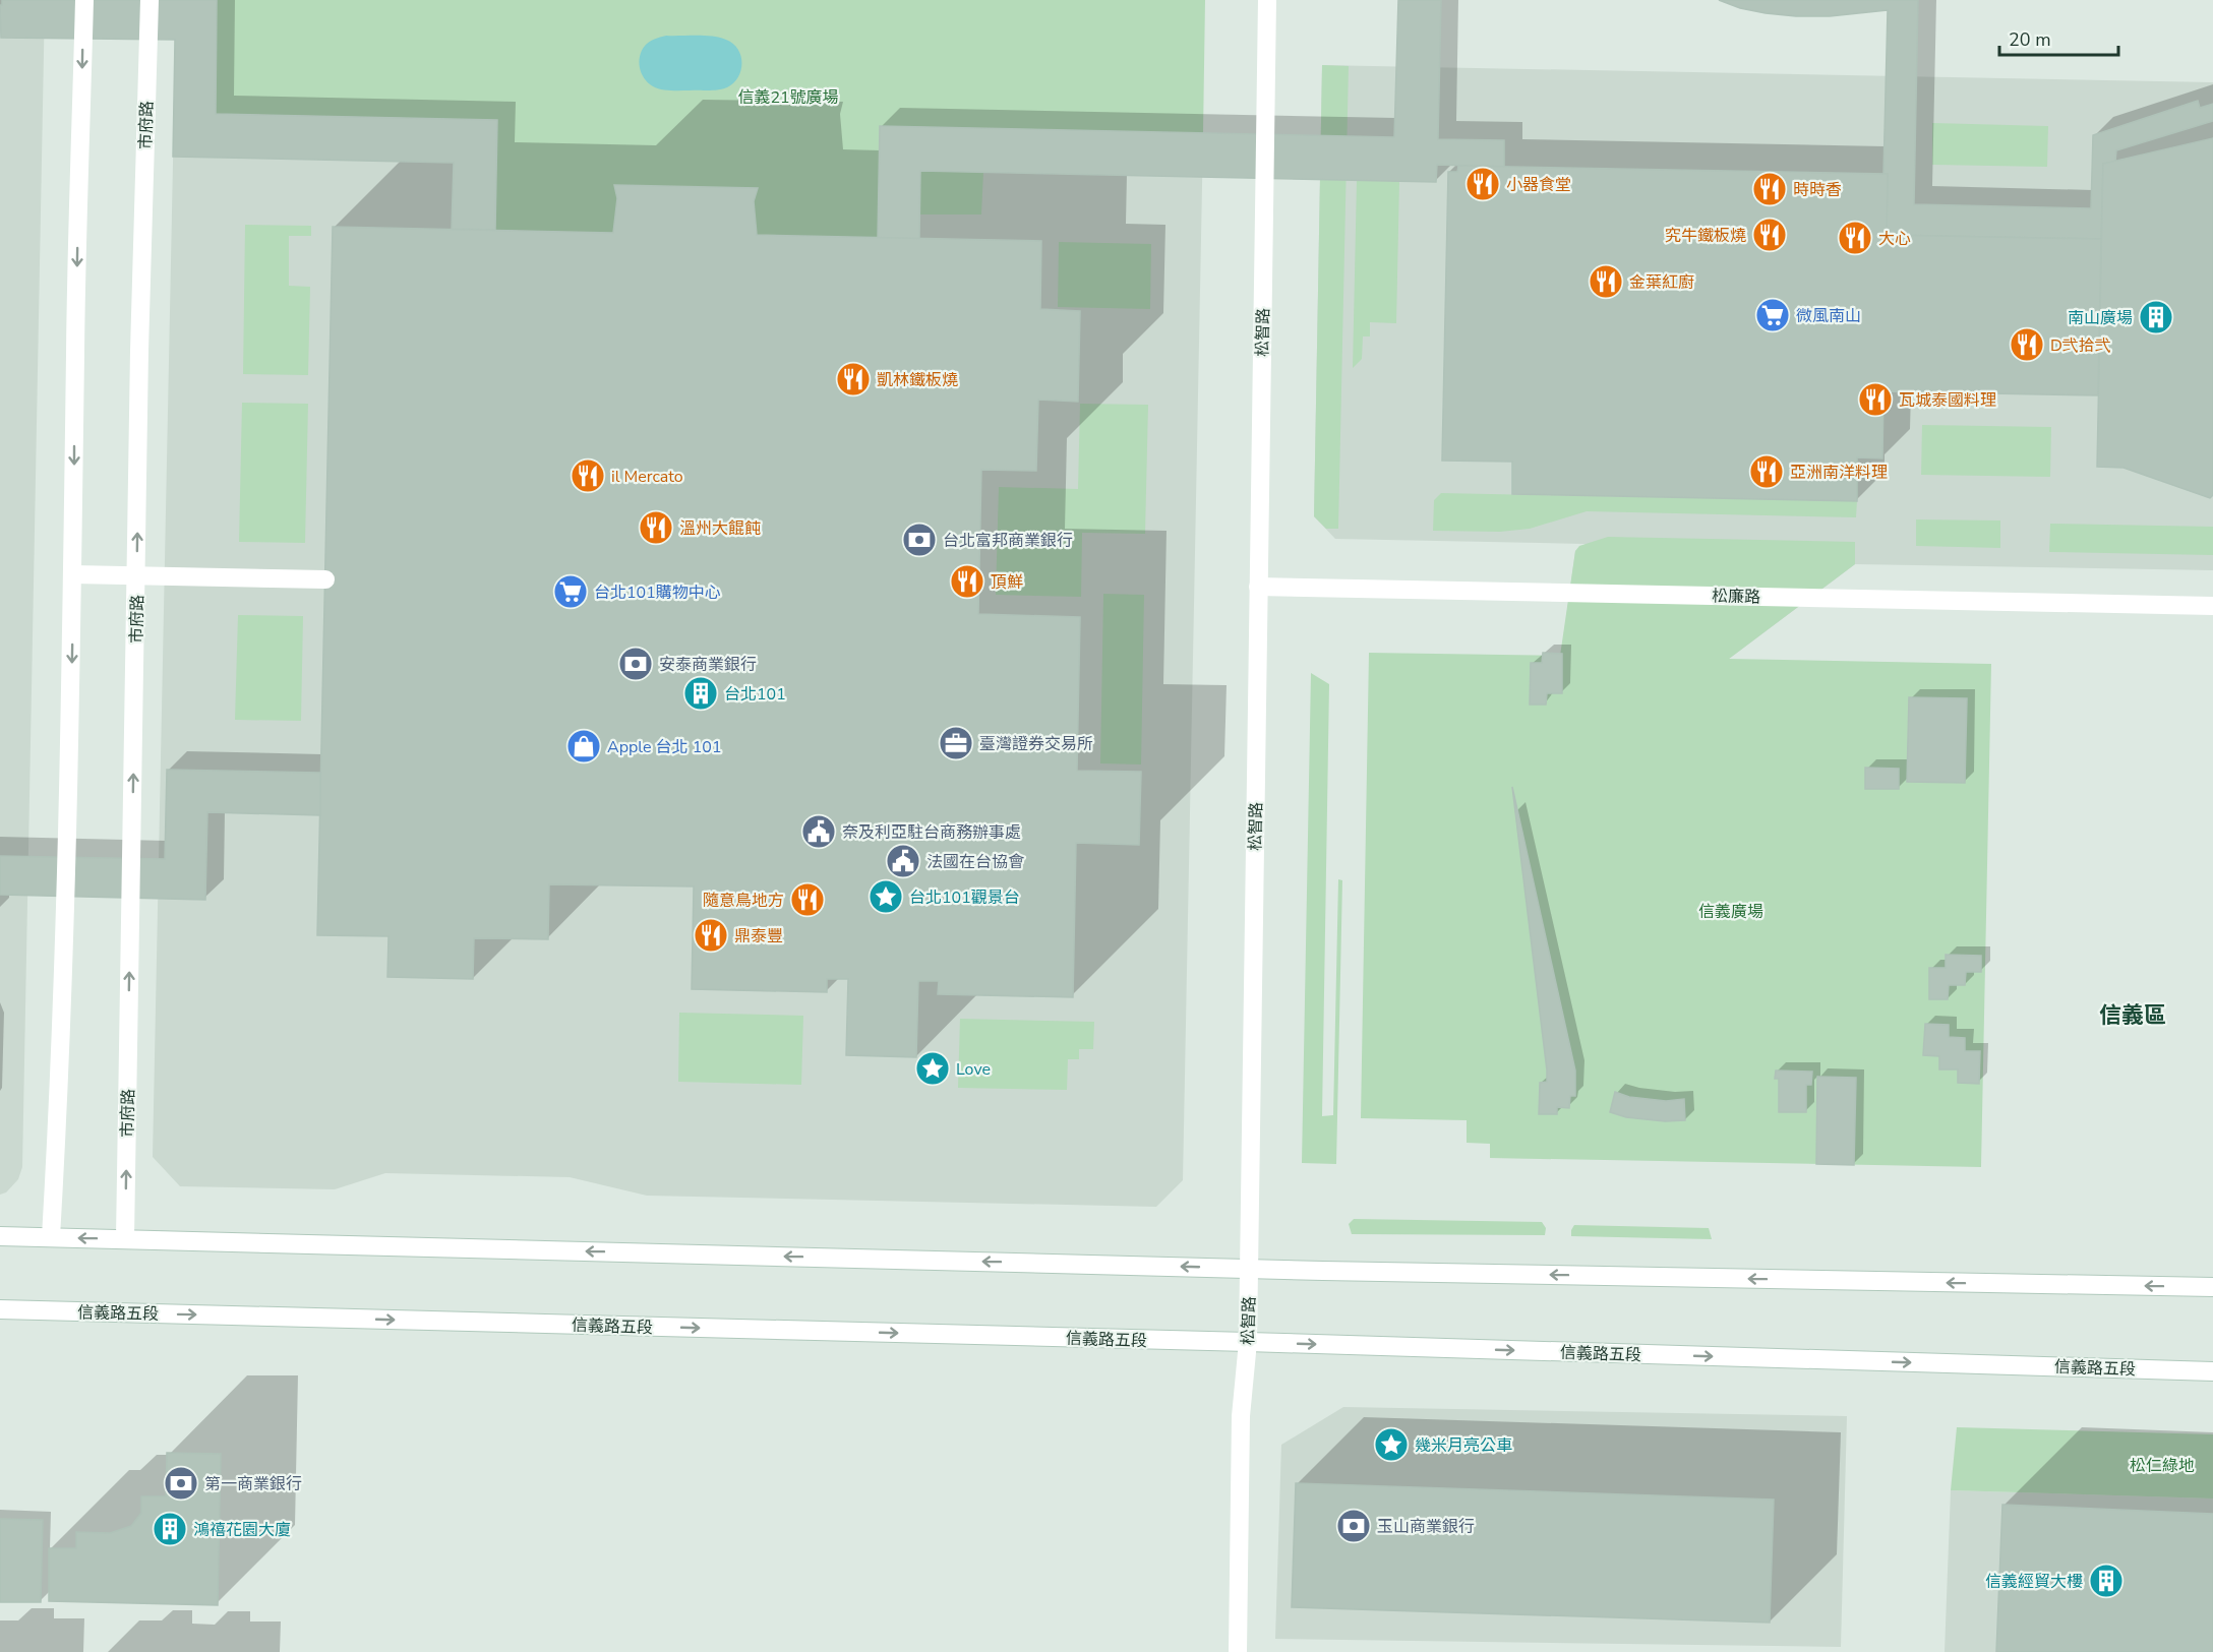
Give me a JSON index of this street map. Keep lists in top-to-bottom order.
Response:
{
  "streets": {
    "street": [
      "市府路",
      "松智路",
      "松廉路",
      "信義路五段"
    ]
  },
  "crossings": [
    ["松智路", "松廉路"],
    ["松智路", "信義路五段"]
  ],
  "districts": ["信義區"],
  "parks": ["信義21號廣場", "信義廣場", "松仁綠地"],
  "places": {
    "restaurant": [
      "小器食堂",
      "時時香",
      "究牛鐵板燒",
      "大心",
      "金葉紅廚",
      "D弐拾弐",
      "凱林鐵板燒",
      "瓦城泰國料理",
      "亞洲南洋料理",
      "il Mercato",
      "溫州大餛飩",
      "頂鮮",
      "隨意鳥地方",
      "鼎泰豐"
    ],
    "supermarket": ["微風南山", "台北101購物中心"],
    "building": [
      "南山廣場",
      "台北101",
      "鴻禧花園大廈",
      "信義經貿大樓"
    ],
    "bank": [
      "台北富邦商業銀行",
      "安泰商業銀行",
      "第一商業銀行",
      "玉山商業銀行"
    ],
    "office": ["臺灣證券交易所"],
    "shop": ["Apple 台北 101"],
    "public building": ["奈及利亞駐台商務辦事處", "法國在台協會"],
    "place": ["台北101觀景台", "Love", "幾米月亮公車"]
  },
  "scale_bar": "20 m"
}
